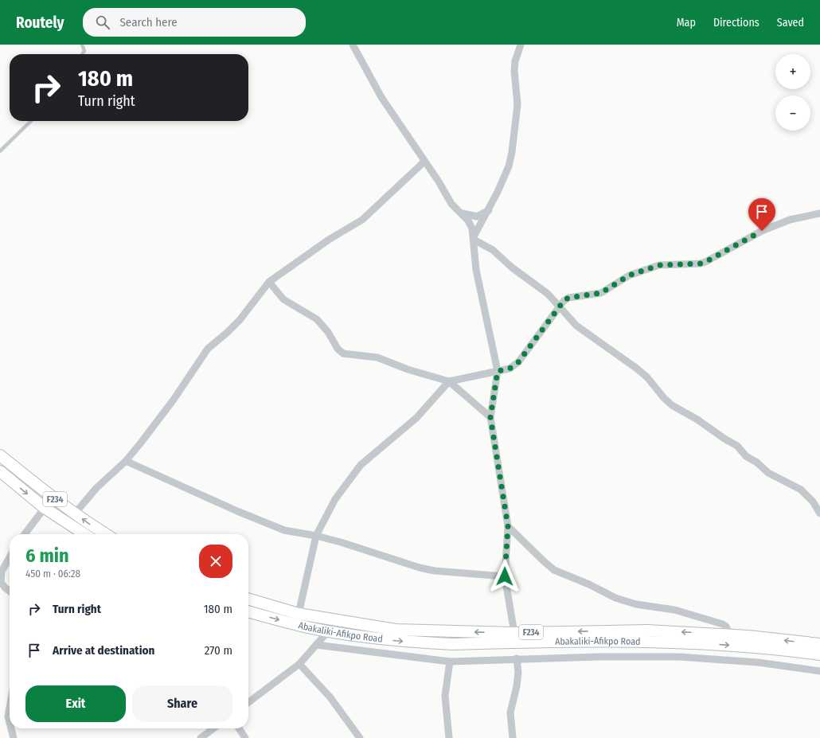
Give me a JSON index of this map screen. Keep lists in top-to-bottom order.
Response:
{
  "streets": {
    "main road": ["F234", "Abakaliki-Afikpo Road"]
  },
  "page": {
    "header": "Routely",
    "search": "Search here",
    "nav": ["Map", "Directions", "Saved"],
    "map_buttons": ["+", "−"],
    "turn": ["180 m", "Turn right"],
    "heading": ["6 min", "450 m · 06:28"],
    "list": [
      {
        "name": "Turn right",
        "value": "180 m"
      },
      {
        "name": "Arrive at destination",
        "value": "270 m"
      }
    ],
    "buttons": ["Exit", "Share"]
  }
}
